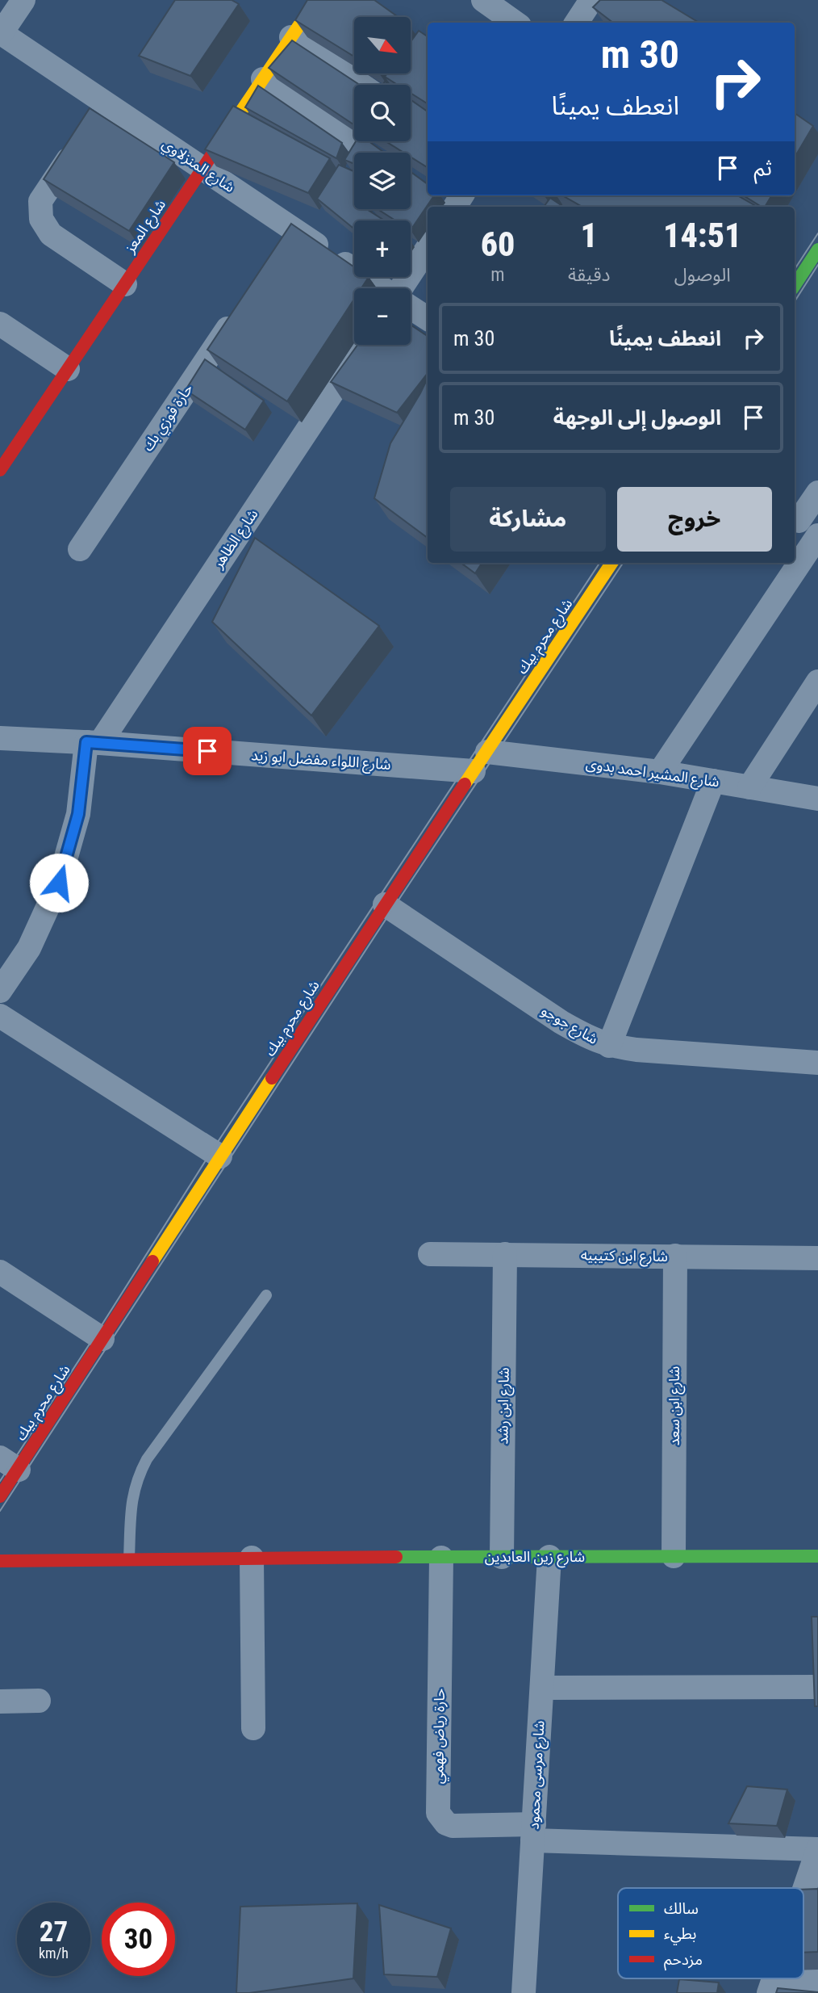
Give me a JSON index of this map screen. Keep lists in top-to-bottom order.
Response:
{
  "streets": {
    "street": [
      "شارع المنزلاوي",
      "شارع المعز",
      "حارة فوزي بك",
      "شارع الظاهر",
      "شارع محرم بيك",
      "شارع اللواء مفضل ابو زيد",
      "شارع المشير احمد بدوى",
      "شارع جوجو",
      "شارع ابن كتيبيه",
      "شارع ابن رشد",
      "شارع ابن سعد",
      "شارع زين العابدين",
      "حارة رياض فهمي",
      "شارع مرسى محمود"
    ]
  },
  "crossings": [
    ["شارع المنزلاوي", "شارع المعز"],
    ["شارع الظاهر", "شارع اللواء مفضل ابو زيد"],
    ["شارع محرم بيك", "شارع اللواء مفضل ابو زيد"],
    ["شارع محرم بيك", "شارع المشير احمد بدوى"],
    ["شارع محرم بيك", "شارع جوجو"],
    ["شارع ابن كتيبيه", "شارع ابن رشد"],
    ["شارع ابن كتيبيه", "شارع ابن سعد"],
    ["شارع ابن رشد", "شارع زين العابدين"],
    ["شارع ابن سعد", "شارع زين العابدين"],
    ["شارع زين العابدين", "حارة رياض فهمي"],
    ["شارع زين العابدين", "شارع مرسى محمود"],
    ["حارة رياض فهمي", "شارع مرسى محمود"]
  ],
  "legend": ["سالك", "بطيء", "مزدحم"],
  "north": "bottom right",
  "page": {
    "map_buttons": ["+", "−"],
    "turn": ["30 m", "انعطف يمينًا"],
    "then": "ثم",
    "eta": [
      "14:51",
      "الوصول",
      "1",
      "دقيقة",
      "60",
      "m"
    ],
    "list": [
      {
        "name": "انعطف يمينًا",
        "value": "30 m"
      },
      {
        "name": "الوصول إلى الوجهة",
        "value": "30 m"
      }
    ],
    "buttons": ["خروج", "مشاركة"],
    "speed": "27 km/h",
    "limit": "30"
  }
}
